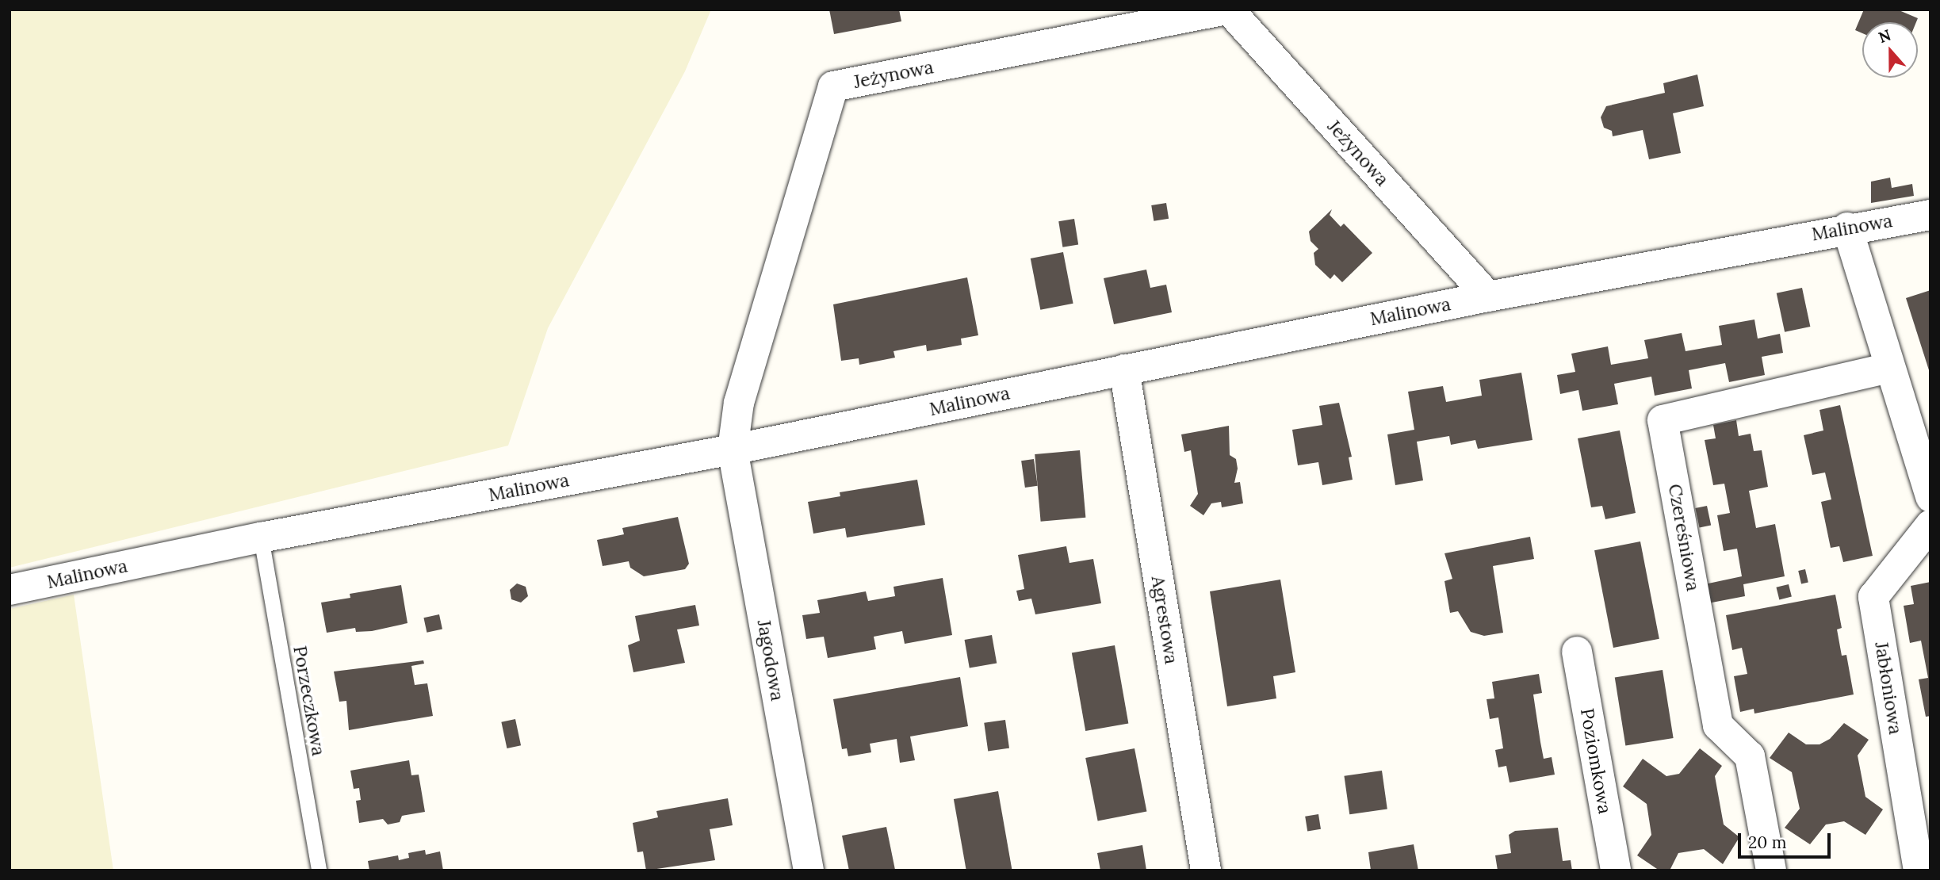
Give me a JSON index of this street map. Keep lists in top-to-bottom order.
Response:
{
  "streets": {
    "street": [
      "Jeżynowa",
      "Malinowa",
      "Czereśniowa",
      "Agrestowa",
      "Jagodowa",
      "Jabłoniowa",
      "Poziomkowa"
    ],
    "lane": ["Porzeczkowa"]
  },
  "crossings": [
    ["Jeżynowa", "Malinowa"],
    ["Jeżynowa", "Jagodowa"],
    ["Malinowa", "Agrestowa"],
    ["Malinowa", "Jagodowa"],
    ["Malinowa", "Porzeczkowa"]
  ],
  "scale_bar": "20 m",
  "north": "top"
}
